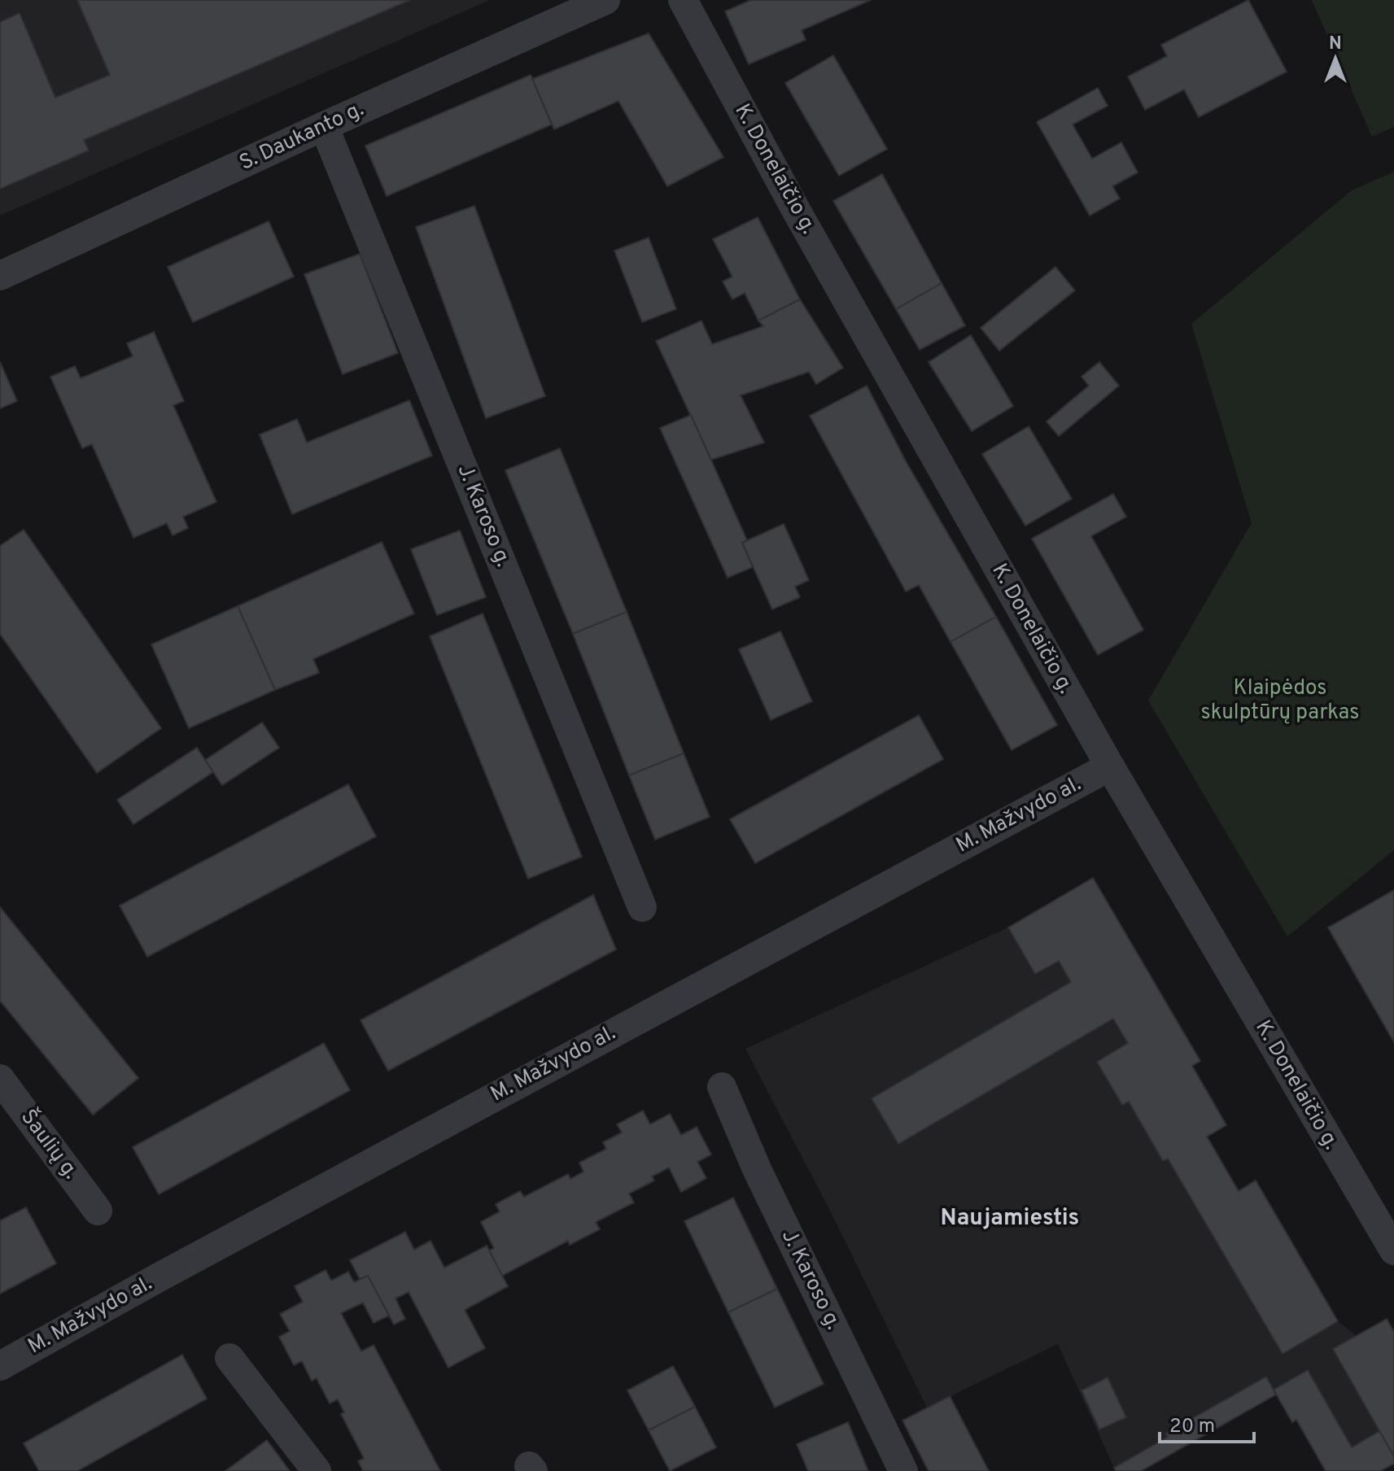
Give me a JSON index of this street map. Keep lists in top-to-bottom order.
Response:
{
  "streets": {
    "street": [
      "S. Daukanto g.",
      "K. Donelaičio g.",
      "J. Karoso g.",
      "M. Mažvydo al.",
      "Šaulių g."
    ]
  },
  "crossings": [
    ["S. Daukanto g.", "J. Karoso g."],
    ["K. Donelaičio g.", "M. Mažvydo al."]
  ],
  "districts": ["Naujamiestis"],
  "parks": ["Klaipėdos skulptūrų parkas"],
  "scale_bar": "20 m",
  "north": "top"
}
